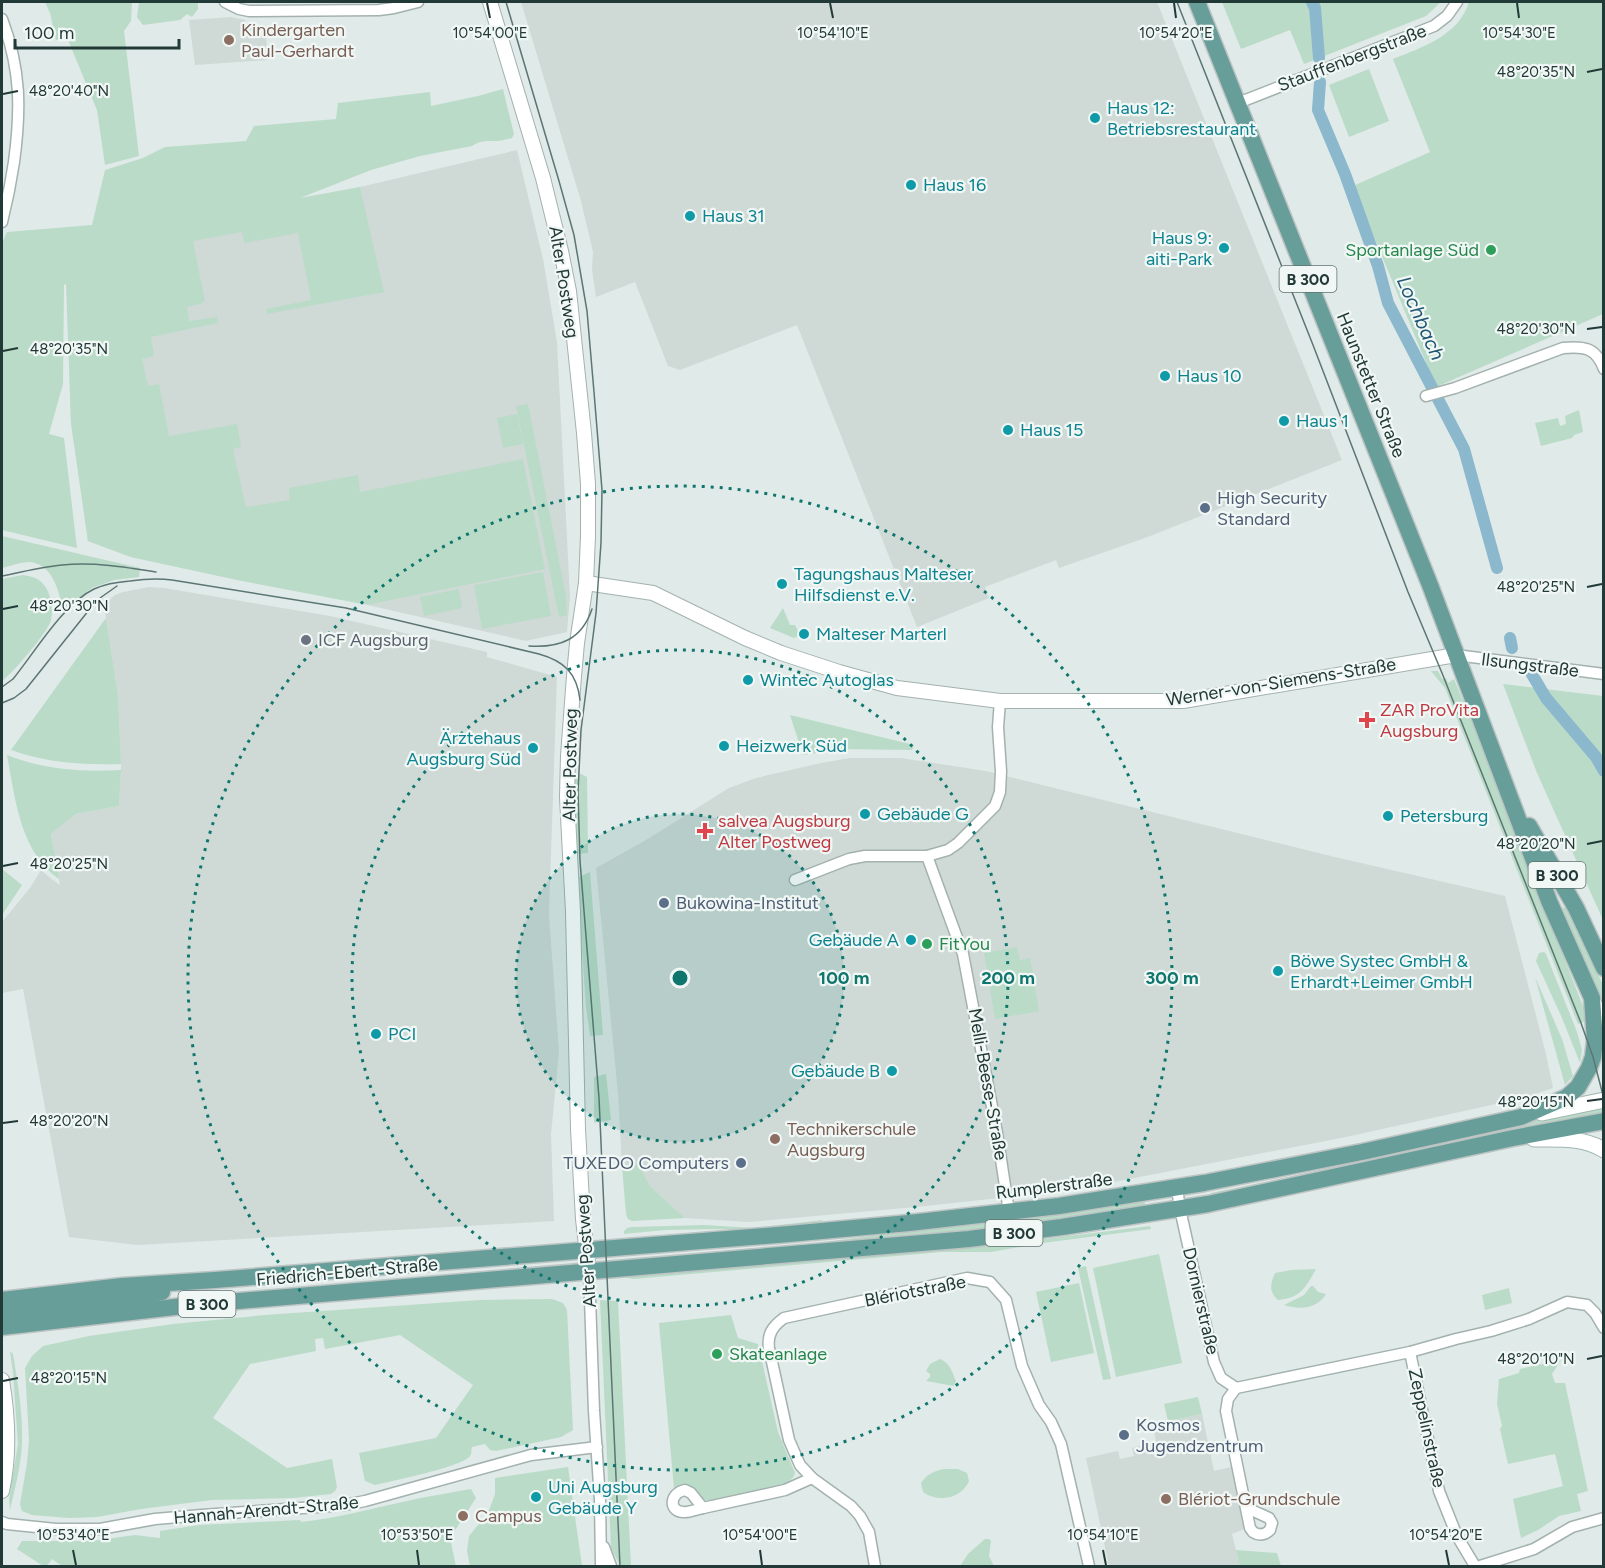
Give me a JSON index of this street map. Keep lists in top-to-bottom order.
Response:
{
  "streets": {
    "main road": [
      "B 300",
      "Haunstetter Straße",
      "Rumplerstraße",
      "Friedrich-Ebert-Straße"
    ],
    "street": [
      "Stauffenbergstraße",
      "Alter Postweg",
      "Ilsungstraße",
      "Werner-von-Siemens-Straße",
      "Melli-Beese-Straße",
      "Blériotstraße",
      "Dornierstraße",
      "Zeppelinstraße",
      "Hannah-Arendt-Straße"
    ]
  },
  "crossings": [
    ["Stauffenbergstraße", "Haunstetter Straße"],
    ["B 300", "Alter Postweg"],
    ["B 300", "Friedrich-Ebert-Straße"],
    ["B 300", "Dornierstraße"],
    ["Alter Postweg", "Werner-von-Siemens-Straße"],
    ["Alter Postweg", "Rumplerstraße"],
    ["Alter Postweg", "Friedrich-Ebert-Straße"],
    ["Alter Postweg", "Hannah-Arendt-Straße"],
    ["Haunstetter Straße", "Ilsungstraße"],
    ["Haunstetter Straße", "Werner-von-Siemens-Straße"],
    ["Haunstetter Straße", "Rumplerstraße"],
    ["Ilsungstraße", "Werner-von-Siemens-Straße"],
    ["Melli-Beese-Straße", "Rumplerstraße"],
    ["Rumplerstraße", "Friedrich-Ebert-Straße"],
    ["Rumplerstraße", "Dornierstraße"],
    ["Dornierstraße", "Zeppelinstraße"]
  ],
  "water": ["Lochbach"],
  "places": {
    "other": [
      "Kindergarten Paul-Gerhardt",
      "Haus 12: Betriebsrestaurant",
      "Haus 16",
      "Haus 31",
      "Haus 9: aiti-Park",
      "Sportanlage Süd",
      "Haus 10",
      "Haus 1",
      "Haus 15",
      "High Security Standard",
      "Tagungshaus Malteser Hilfsdienst e.V.",
      "Malteser Marterl",
      "ICF Augsburg",
      "Wintec Autoglas",
      "Heizwerk Süd",
      "Ärztehaus Augsburg Süd",
      "Gebäude G",
      "Petersburg",
      "Bukowina-Institut",
      "Gebäude A",
      "FitYou",
      "Böwe Systec GmbH & Erhardt+Leimer GmbH",
      "PCI",
      "Gebäude B",
      "Technikerschule Augsburg",
      "TUXEDO Computers",
      "Skateanlage",
      "Kosmos Jugendzentrum",
      "Uni Augsburg Gebäude Y",
      "Blériot-Grundschule",
      "Campus"
    ],
    "health": ["ZAR ProVita Augsburg", "salvea Augsburg Alter Postweg"]
  },
  "scale_bar": "100 m",
  "coordinates": [
    "10°54'00\"E",
    "10°54'10\"E",
    "10°54'20\"E",
    "10°54'30\"E",
    "48°20'35\"N",
    "48°20'40\"N",
    "48°20'30\"N",
    "48°20'25\"N",
    "48°20'20\"N",
    "48°20'15\"N",
    "48°20'10\"N",
    "10°53'40\"E",
    "10°53'50\"E"
  ],
  "rings": ["100 m", "200 m", "300 m"]
}
